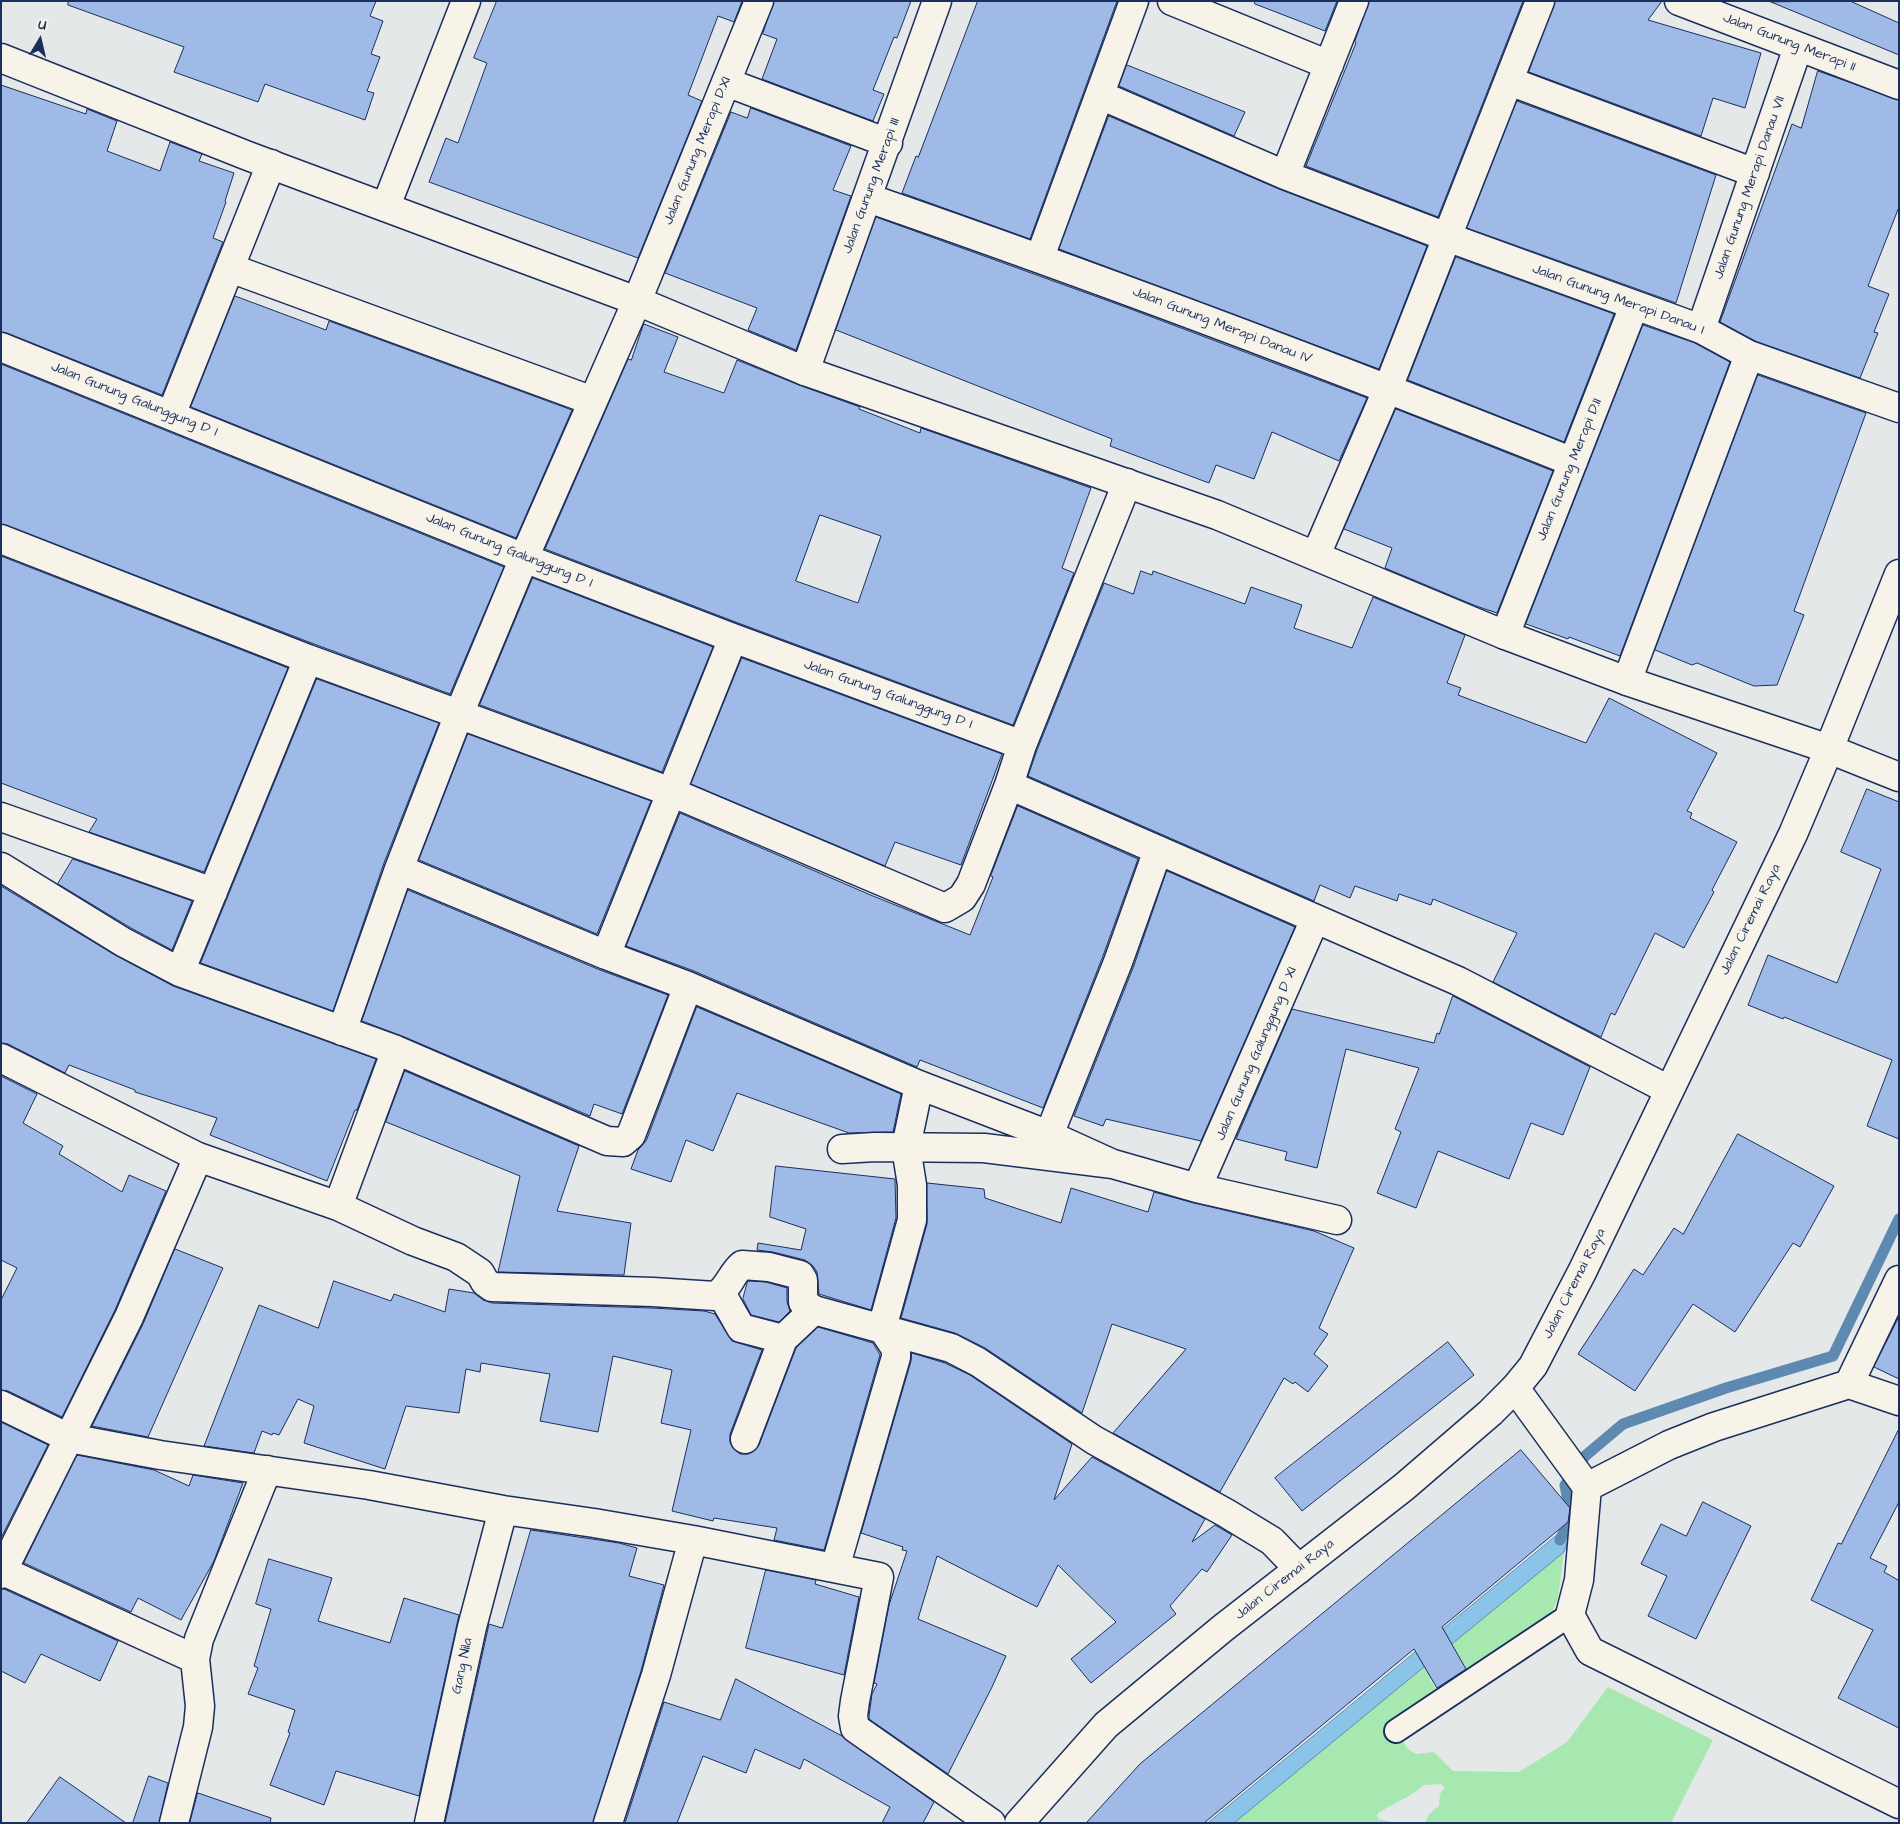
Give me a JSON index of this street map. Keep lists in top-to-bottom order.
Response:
{
  "streets": {
    "street": [
      "Jalan Gunung Merapi II",
      "Jalan Gunung Merapi D.XI",
      "Jalan Gunung Merapi III",
      "Jalan Gunung Merapi Danau VII",
      "Jalan Gunung Merapi Danau I",
      "Jalan Gunung Merapi Danau IV",
      "Jalan Gunung Galunggung D I",
      "Jalan Gunung Merapi D.II",
      "Jalan Ciremai Raya",
      "Jalan Gunung Galunggung D XI",
      "Gang Nila"
    ]
  },
  "crossings": [
    ["Jalan Gunung Merapi II", "Jalan Gunung Merapi Danau VII"],
    ["Jalan Gunung Merapi D.XI", "Jalan Gunung Galunggung D I"],
    ["Jalan Gunung Merapi III", "Jalan Gunung Merapi Danau IV"],
    ["Jalan Gunung Merapi Danau VII", "Jalan Gunung Merapi Danau I"],
    ["Jalan Gunung Merapi Danau I", "Jalan Gunung Merapi D.II"],
    ["Jalan Gunung Merapi Danau IV", "Jalan Gunung Merapi D.II"]
  ],
  "north": "top"
}
